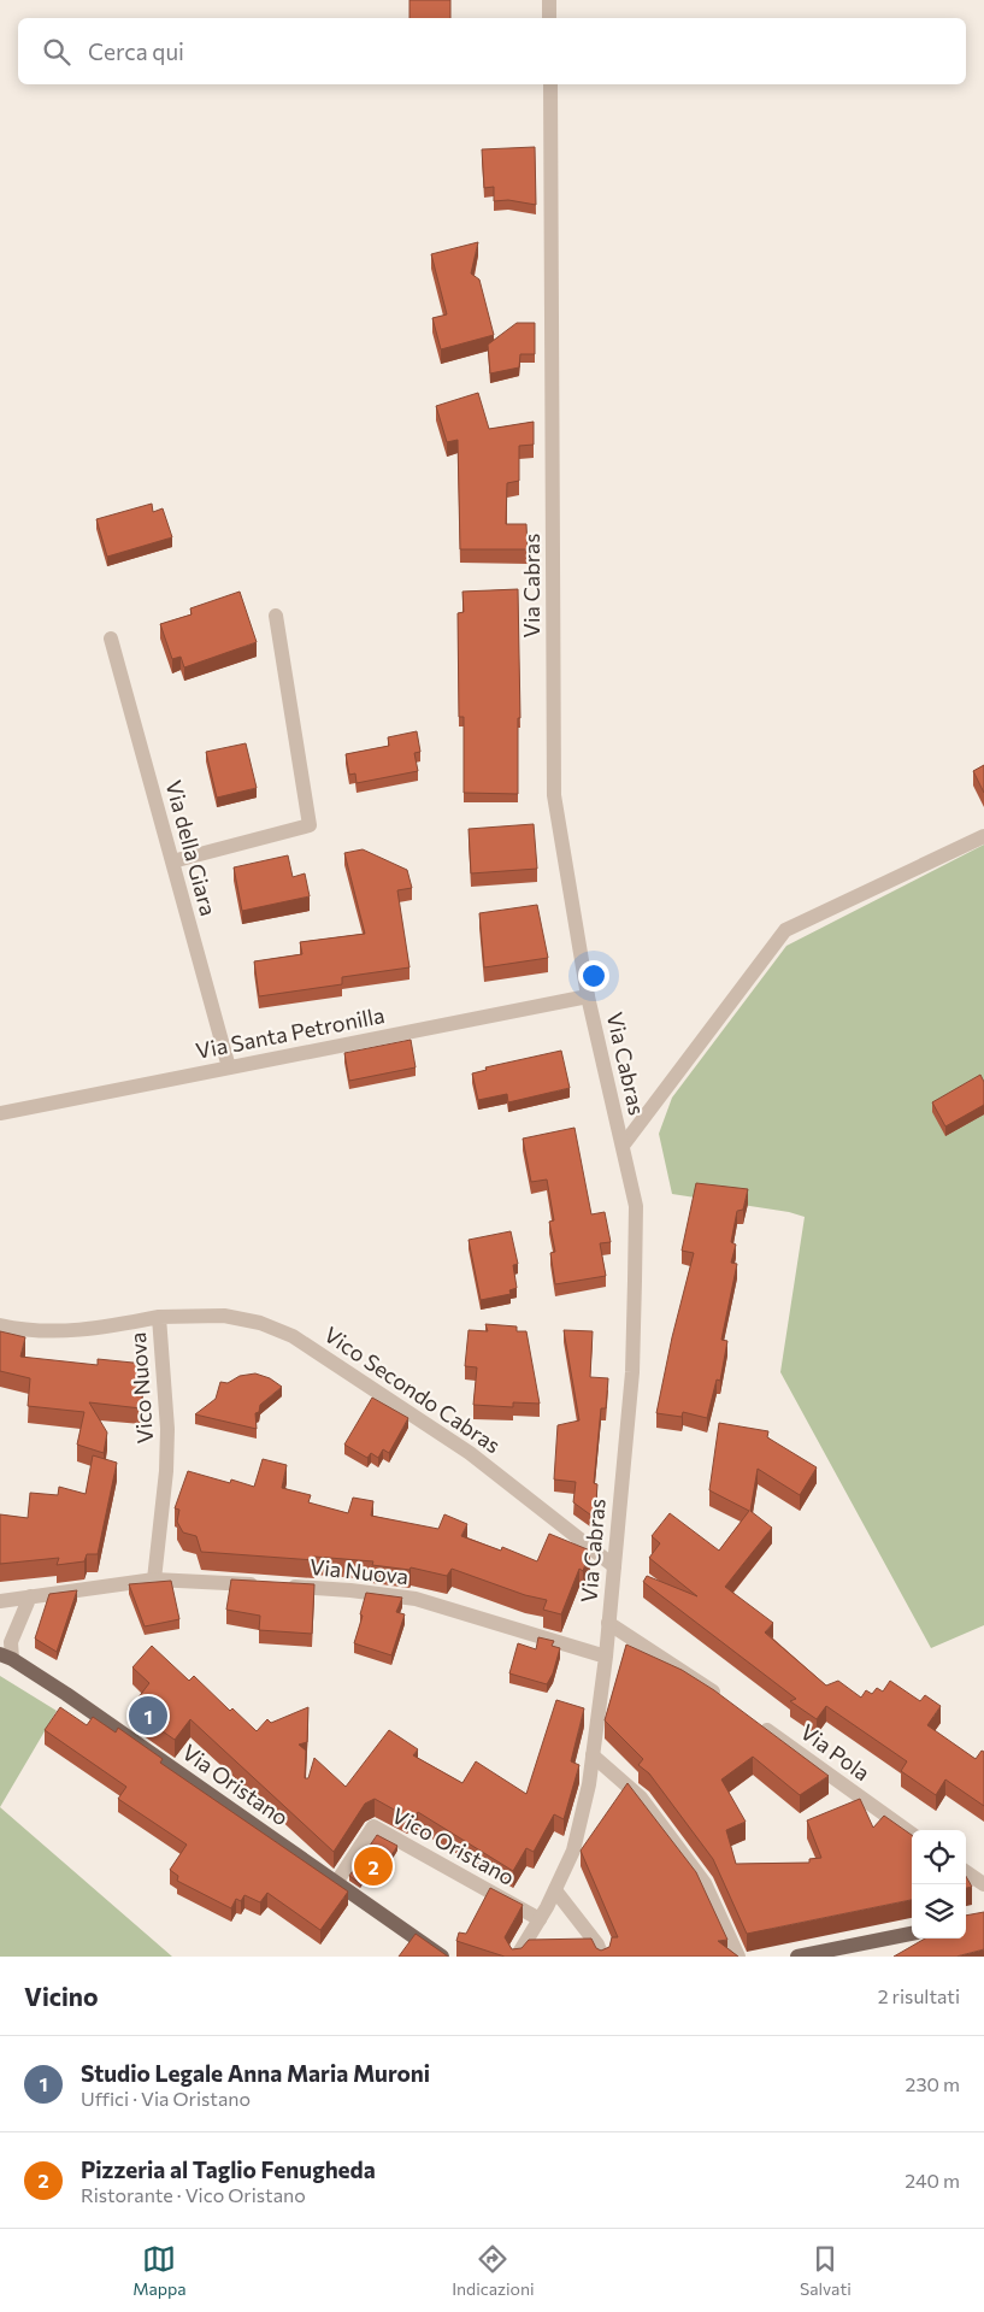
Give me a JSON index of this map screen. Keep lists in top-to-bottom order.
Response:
{
  "streets": {
    "main road": ["Via Oristano"],
    "street": [
      "Via Cabras",
      "Via della Giara",
      "Via Santa Petronilla",
      "Vico Nuova",
      "Vico Secondo Cabras",
      "Via Nuova",
      "Via Pola",
      "Vico Oristano"
    ]
  },
  "crossings": [
    ["Via Cabras", "Via Santa Petronilla"],
    ["Via Cabras", "Vico Secondo Cabras"],
    ["Via Cabras", "Via Nuova"],
    ["Via Cabras", "Vico Oristano"],
    ["Via della Giara", "Via Santa Petronilla"],
    ["Vico Nuova", "Vico Secondo Cabras"],
    ["Vico Nuova", "Via Nuova"],
    ["Via Oristano", "Vico Oristano"]
  ],
  "page": {
    "search": "Cerca qui",
    "pins": ["1", "2"],
    "heading": ["Vicino", "2 risultati"],
    "list": [
      {
        "mark": "1",
        "name": "Studio Legale Anna Maria Muroni",
        "note": "Uffici · Via Oristano",
        "value": "230 m"
      },
      {
        "mark": "2",
        "name": "Pizzeria al Taglio Fenugheda",
        "note": "Ristorante · Vico Oristano",
        "value": "240 m"
      }
    ],
    "nav": ["Mappa", "Indicazioni", "Salvati"]
  }
}
